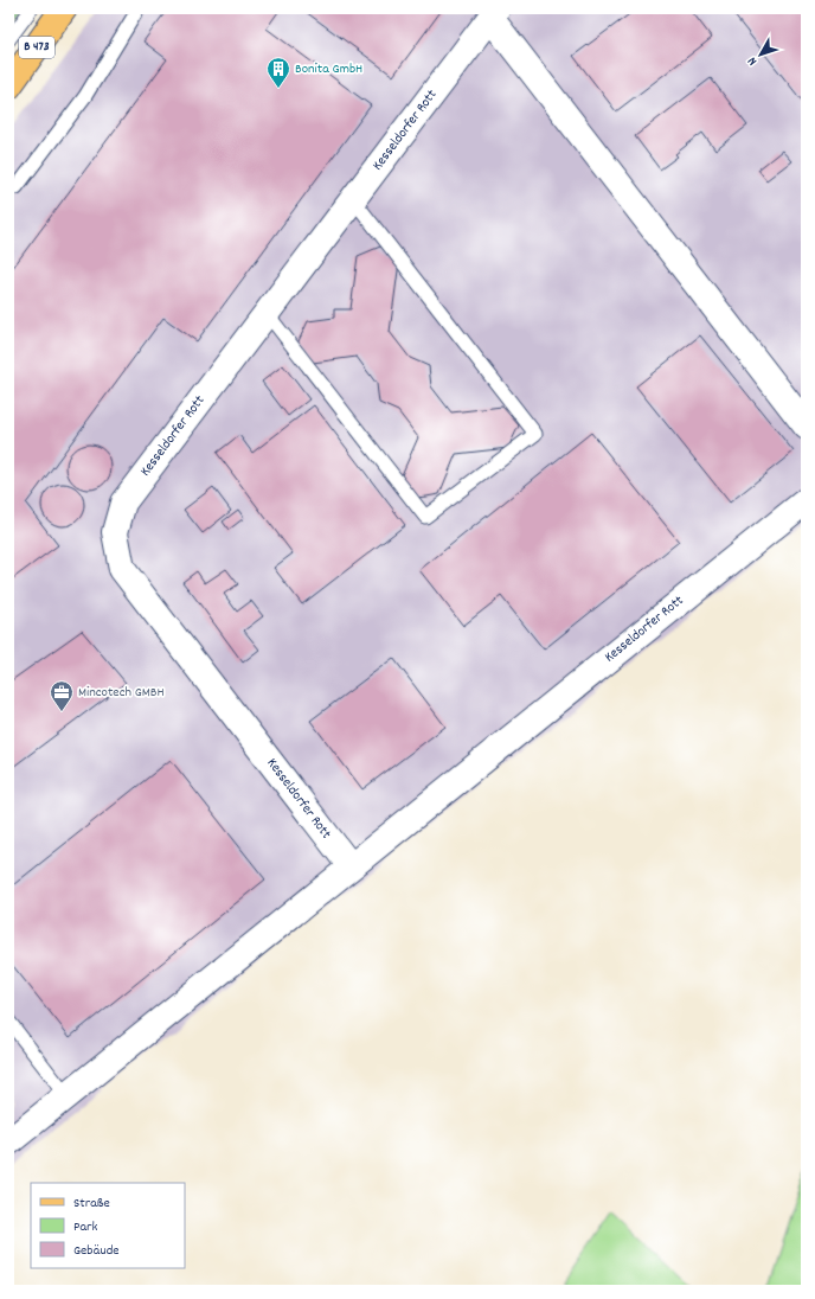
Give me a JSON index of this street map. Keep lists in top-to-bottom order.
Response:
{
  "streets": {
    "main road": ["B 473"],
    "street": ["Kesseldorfer Rott"]
  },
  "places": {
    "building": ["Bonita GmbH"],
    "office": ["Mincotech GMBH"]
  },
  "legend": ["Straße", "Park", "Gebäude"],
  "north": "bottom left"
}
